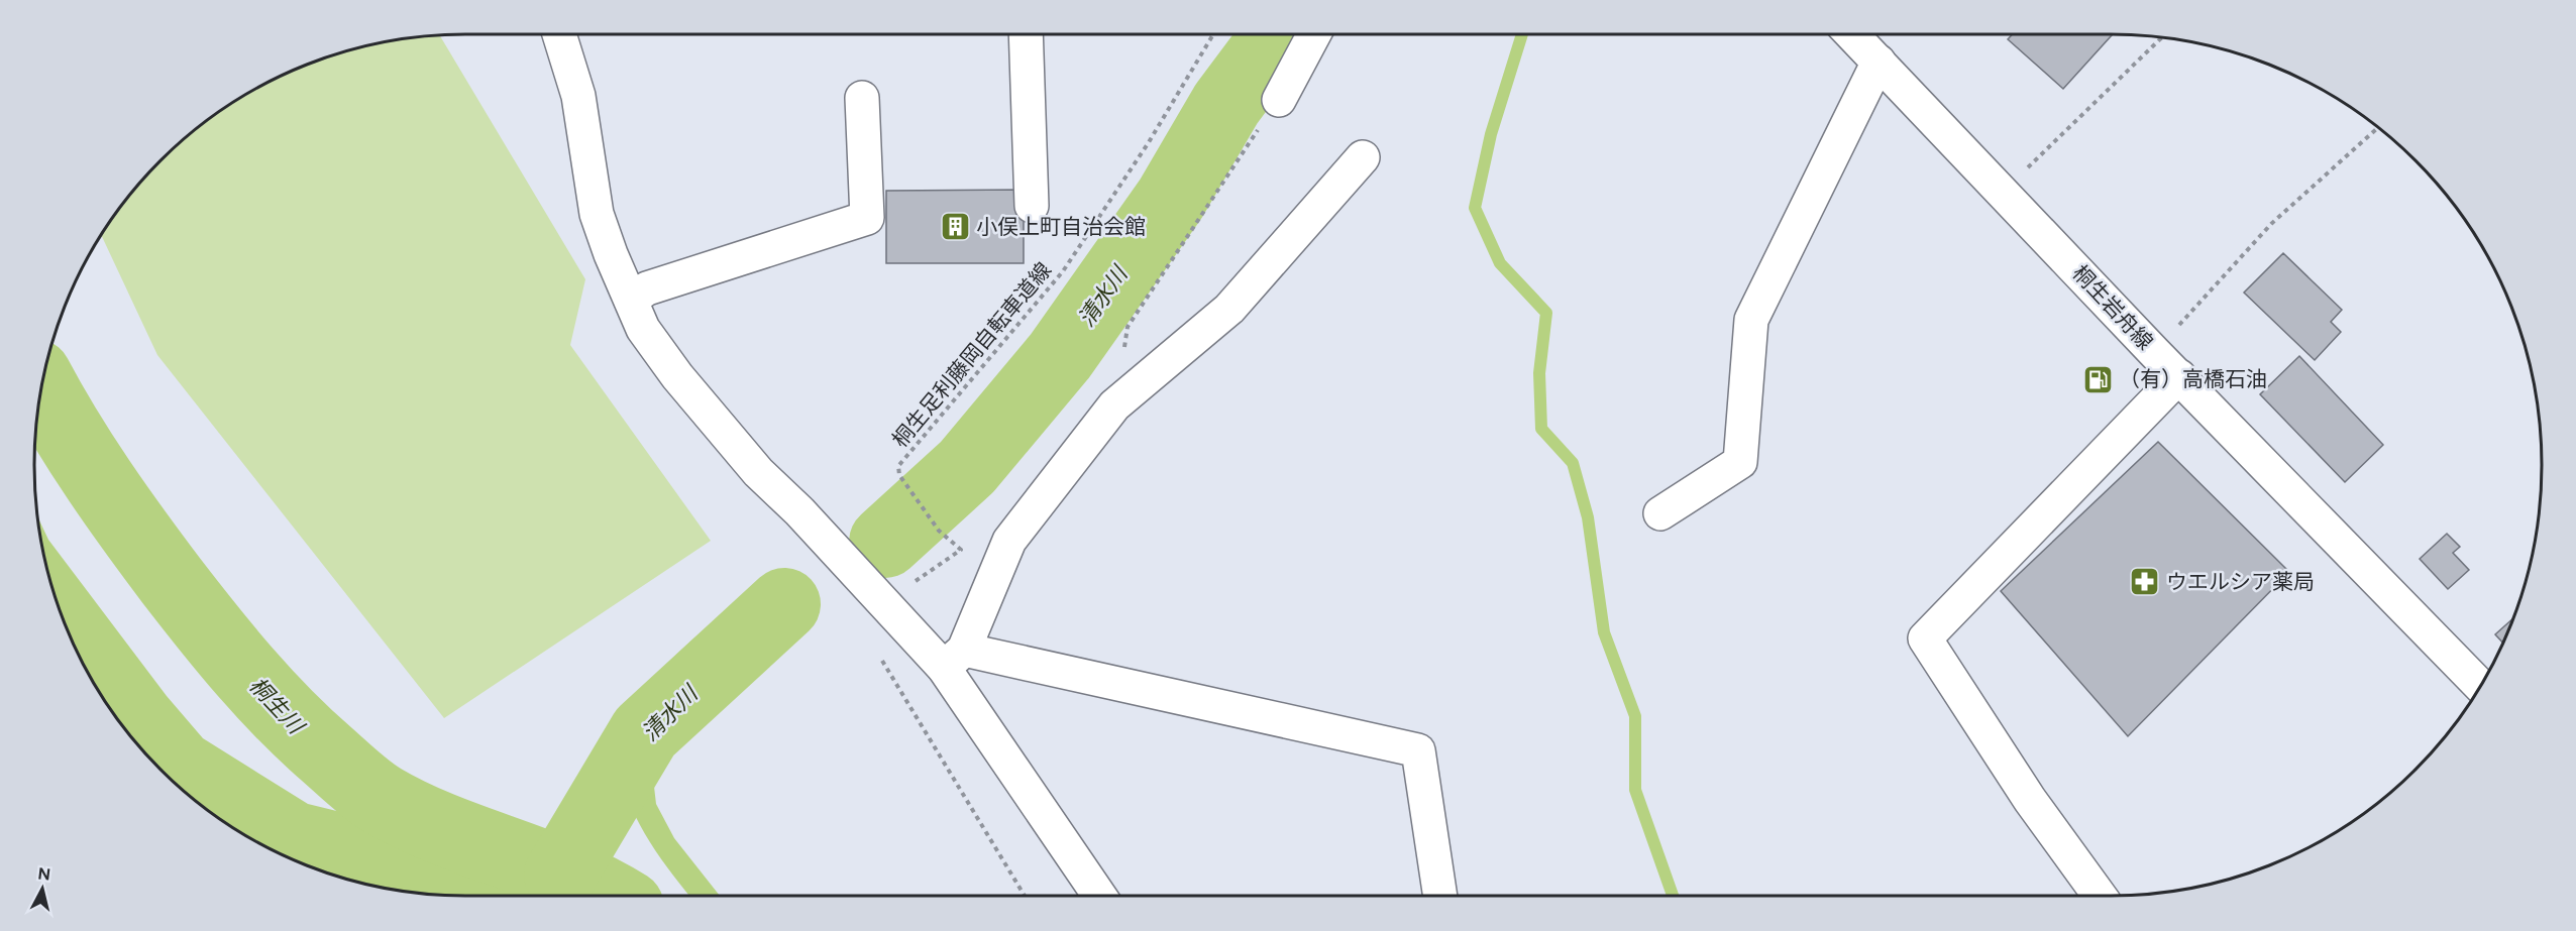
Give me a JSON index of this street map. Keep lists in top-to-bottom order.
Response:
{
  "streets": {
    "street": ["桐生岩舟線"],
    "path": ["桐生足利藤岡自転車道線"]
  },
  "water": ["清水川", "桐生川"],
  "places": {
    "building": ["小俣上町自治会館"],
    "fuel station": ["（有）高橋石油"],
    "pharmacy": ["ウエルシア薬局"]
  },
  "north": "top"
}
